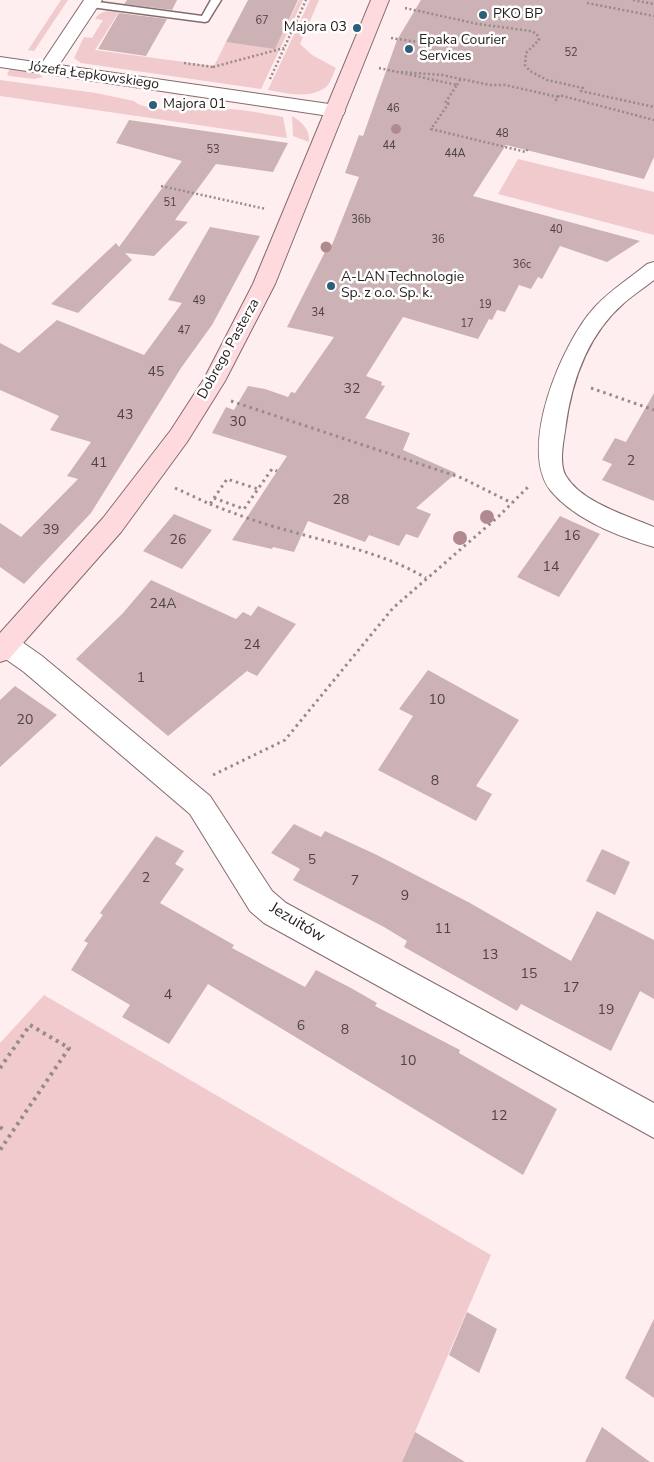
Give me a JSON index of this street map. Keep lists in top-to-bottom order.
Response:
{
  "streets": {
    "street": ["Józefa Łepkowskiego", "Dobrego Pasterza", "Jezuitów"]
  },
  "crossings": [
    ["Józefa Łepkowskiego", "Dobrego Pasterza"],
    ["Dobrego Pasterza", "Jezuitów"]
  ],
  "places": [
    "PKO BP",
    "Majora 03",
    "Epaka Courier Services",
    "Majora 01",
    "A-LAN Technologie Sp. z o.o. Sp. k."
  ],
  "house_numbers": [
    "67",
    "52",
    "46",
    "48",
    "44",
    "53",
    "44A",
    "51",
    "36b",
    "40",
    "36",
    "36c",
    "49",
    "19",
    "34",
    "17",
    "47",
    "45",
    "32",
    "43",
    "30",
    "2",
    "41",
    "28",
    "39",
    "16",
    "26",
    "14",
    "24A",
    "24",
    "1",
    "10",
    "20",
    "8",
    "5",
    "2",
    "7",
    "9",
    "11",
    "13",
    "15",
    "17",
    "4",
    "19",
    "6",
    "8",
    "10",
    "12"
  ]
}
